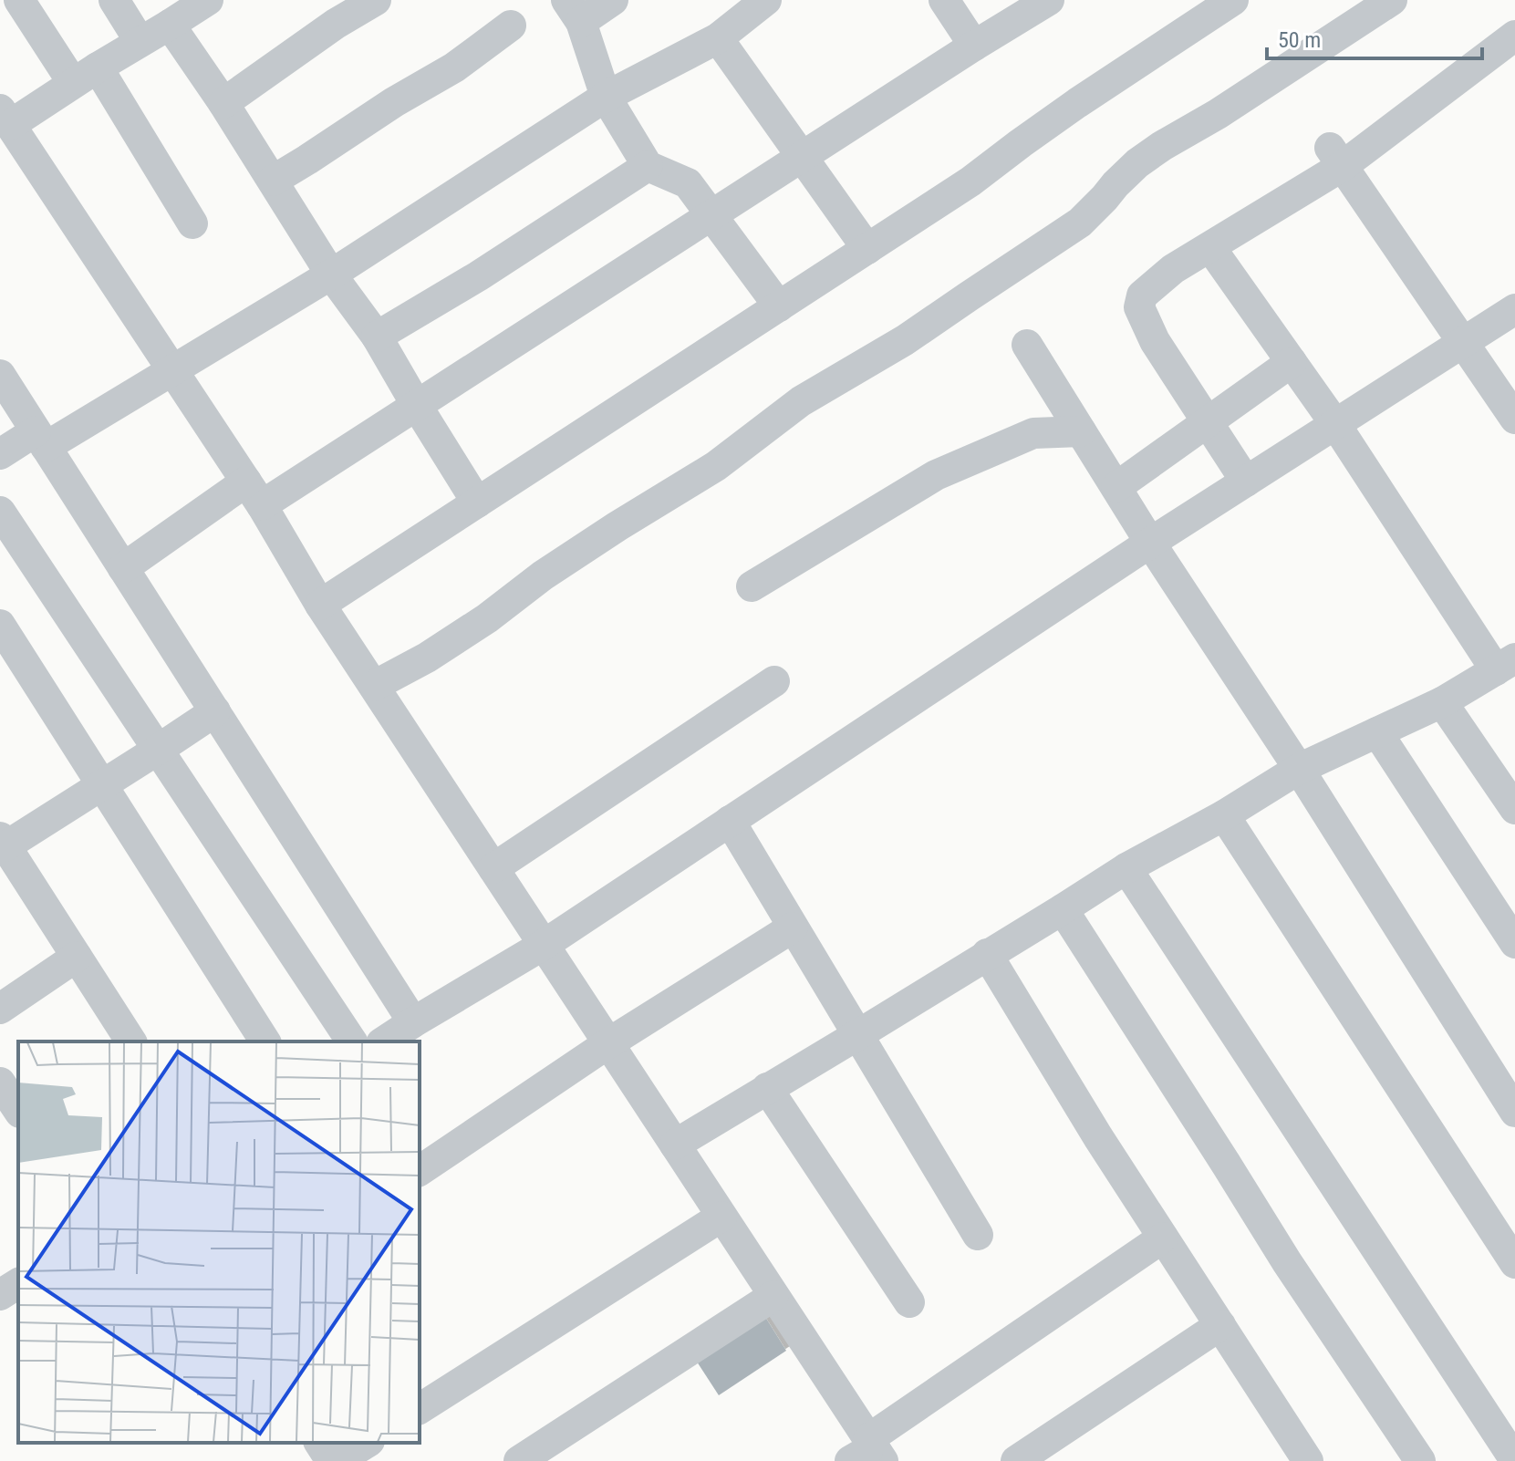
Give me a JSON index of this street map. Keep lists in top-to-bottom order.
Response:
{
  "scale_bar": "50 m"
}
